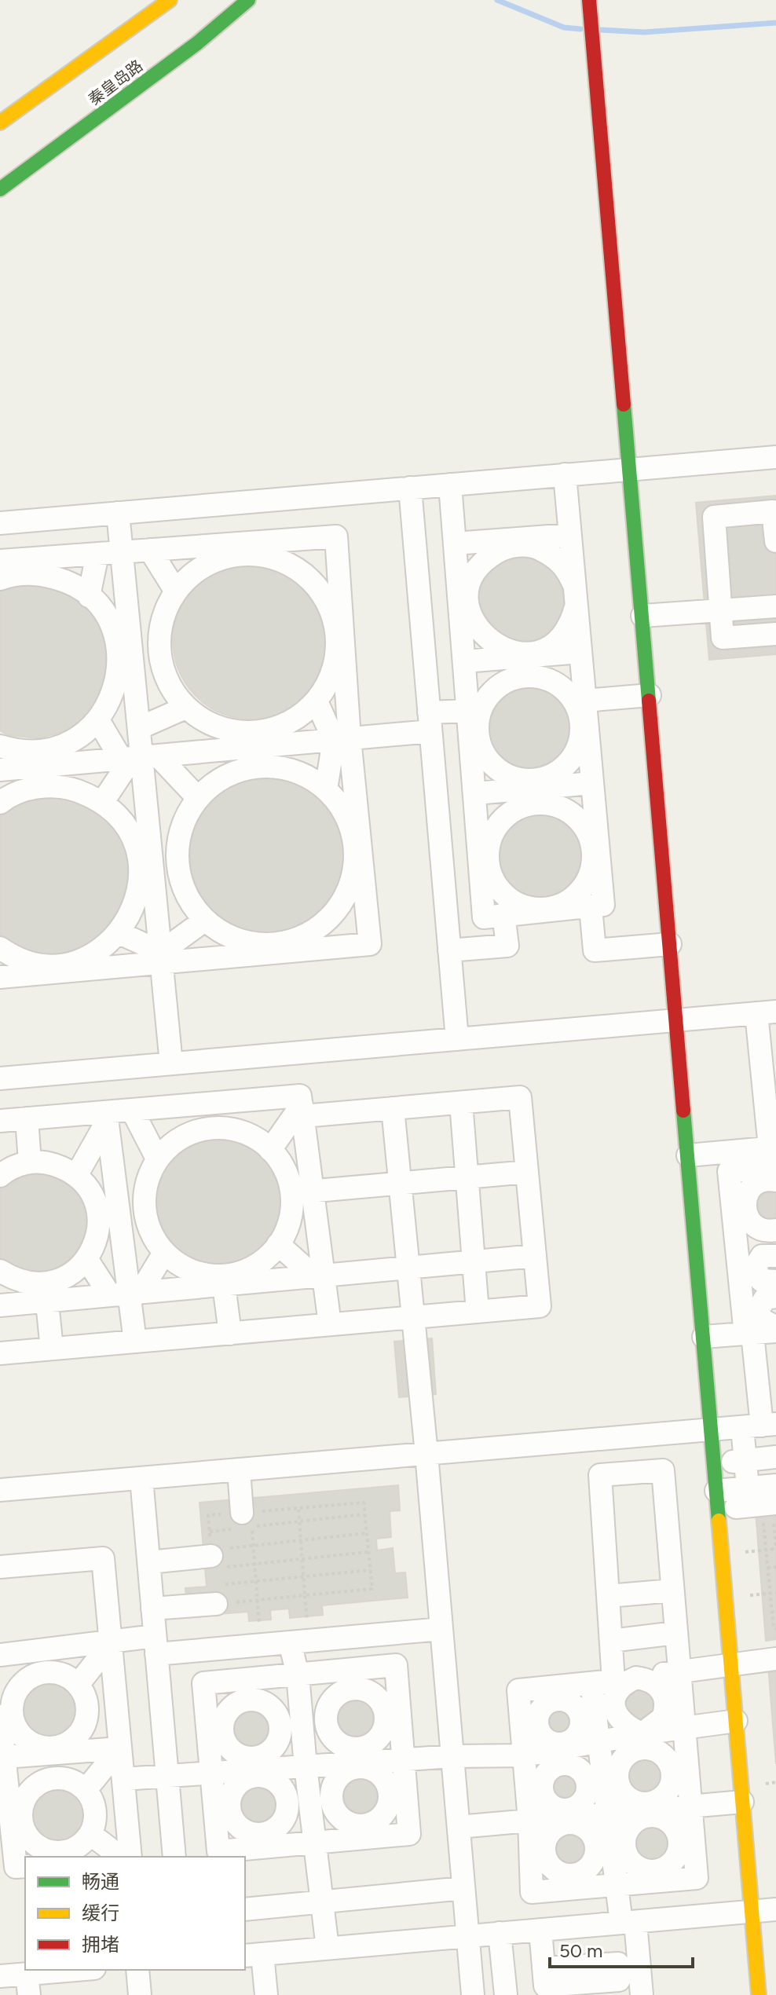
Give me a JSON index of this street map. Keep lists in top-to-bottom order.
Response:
{
  "streets": {
    "street": ["秦皇岛路"]
  },
  "legend": ["畅通", "缓行", "拥堵"],
  "scale_bar": "50 m"
}
